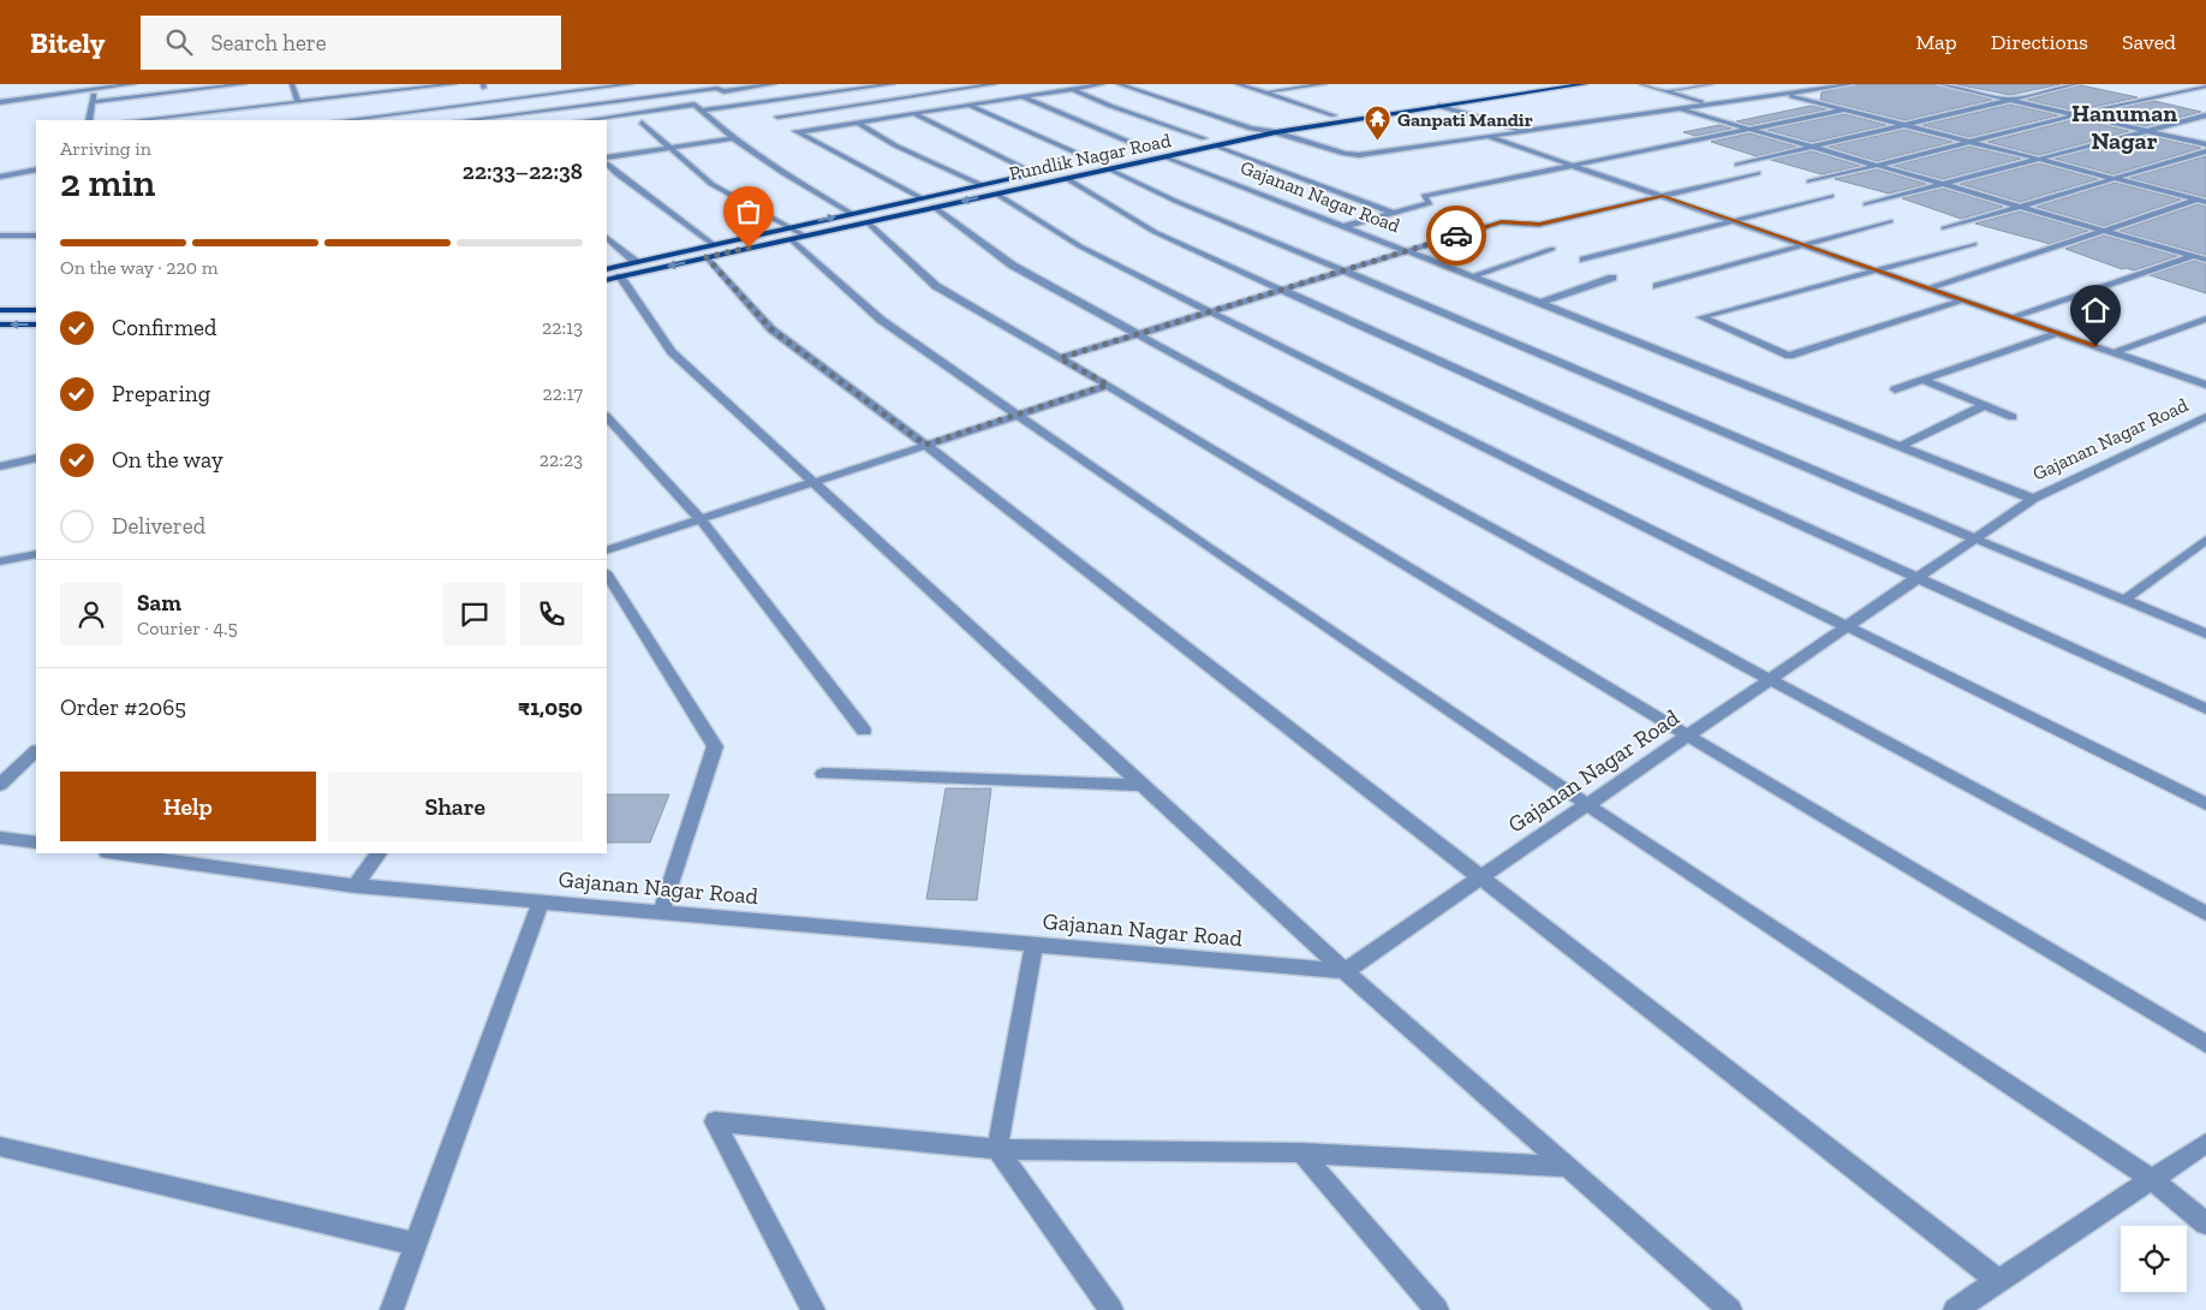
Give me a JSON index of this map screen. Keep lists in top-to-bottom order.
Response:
{
  "streets": {
    "main road": ["Pundlik Nagar Road"],
    "street": ["Gajanan Nagar Road"]
  },
  "crossings": [
    ["Pundlik Nagar Road", "Gajanan Nagar Road"]
  ],
  "districts": ["Hanuman Nagar"],
  "places": {
    "temple": ["Ganpati Mandir"]
  },
  "page": {
    "header": "Bitely",
    "search": "Search here",
    "nav": ["Map", "Directions", "Saved"],
    "heading": ["2 min", "Arriving in", "22:33–22:38"],
    "panel": [
      "Sam",
      "Courier · 4.5",
      "Order #2065",
      "₹1,050"
    ],
    "bar": "On the way · 220 m",
    "list": [
      ["Confirmed", "22:13"],
      ["Preparing", "22:17"],
      ["On the way", "22:23"],
      "Delivered"
    ],
    "buttons": ["Help", "Share"]
  }
}
